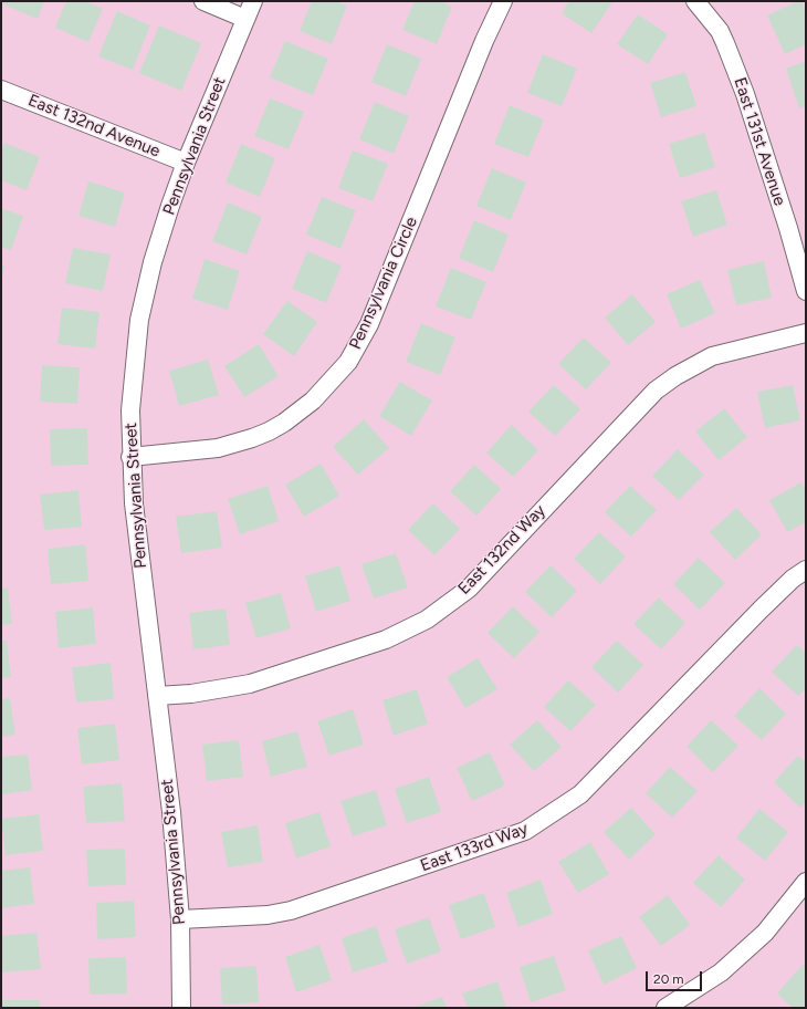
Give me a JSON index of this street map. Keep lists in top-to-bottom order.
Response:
{
  "streets": {
    "street": [
      "East 132nd Avenue",
      "East 131st Avenue",
      "Pennsylvania Street",
      "Pennsylvania Circle",
      "East 132nd Way",
      "East 133rd Way"
    ]
  },
  "crossings": [
    ["East 132nd Avenue", "Pennsylvania Street"],
    ["Pennsylvania Street", "Pennsylvania Circle"],
    ["Pennsylvania Street", "East 132nd Way"],
    ["Pennsylvania Street", "East 133rd Way"]
  ],
  "scale_bar": "20 m"
}
